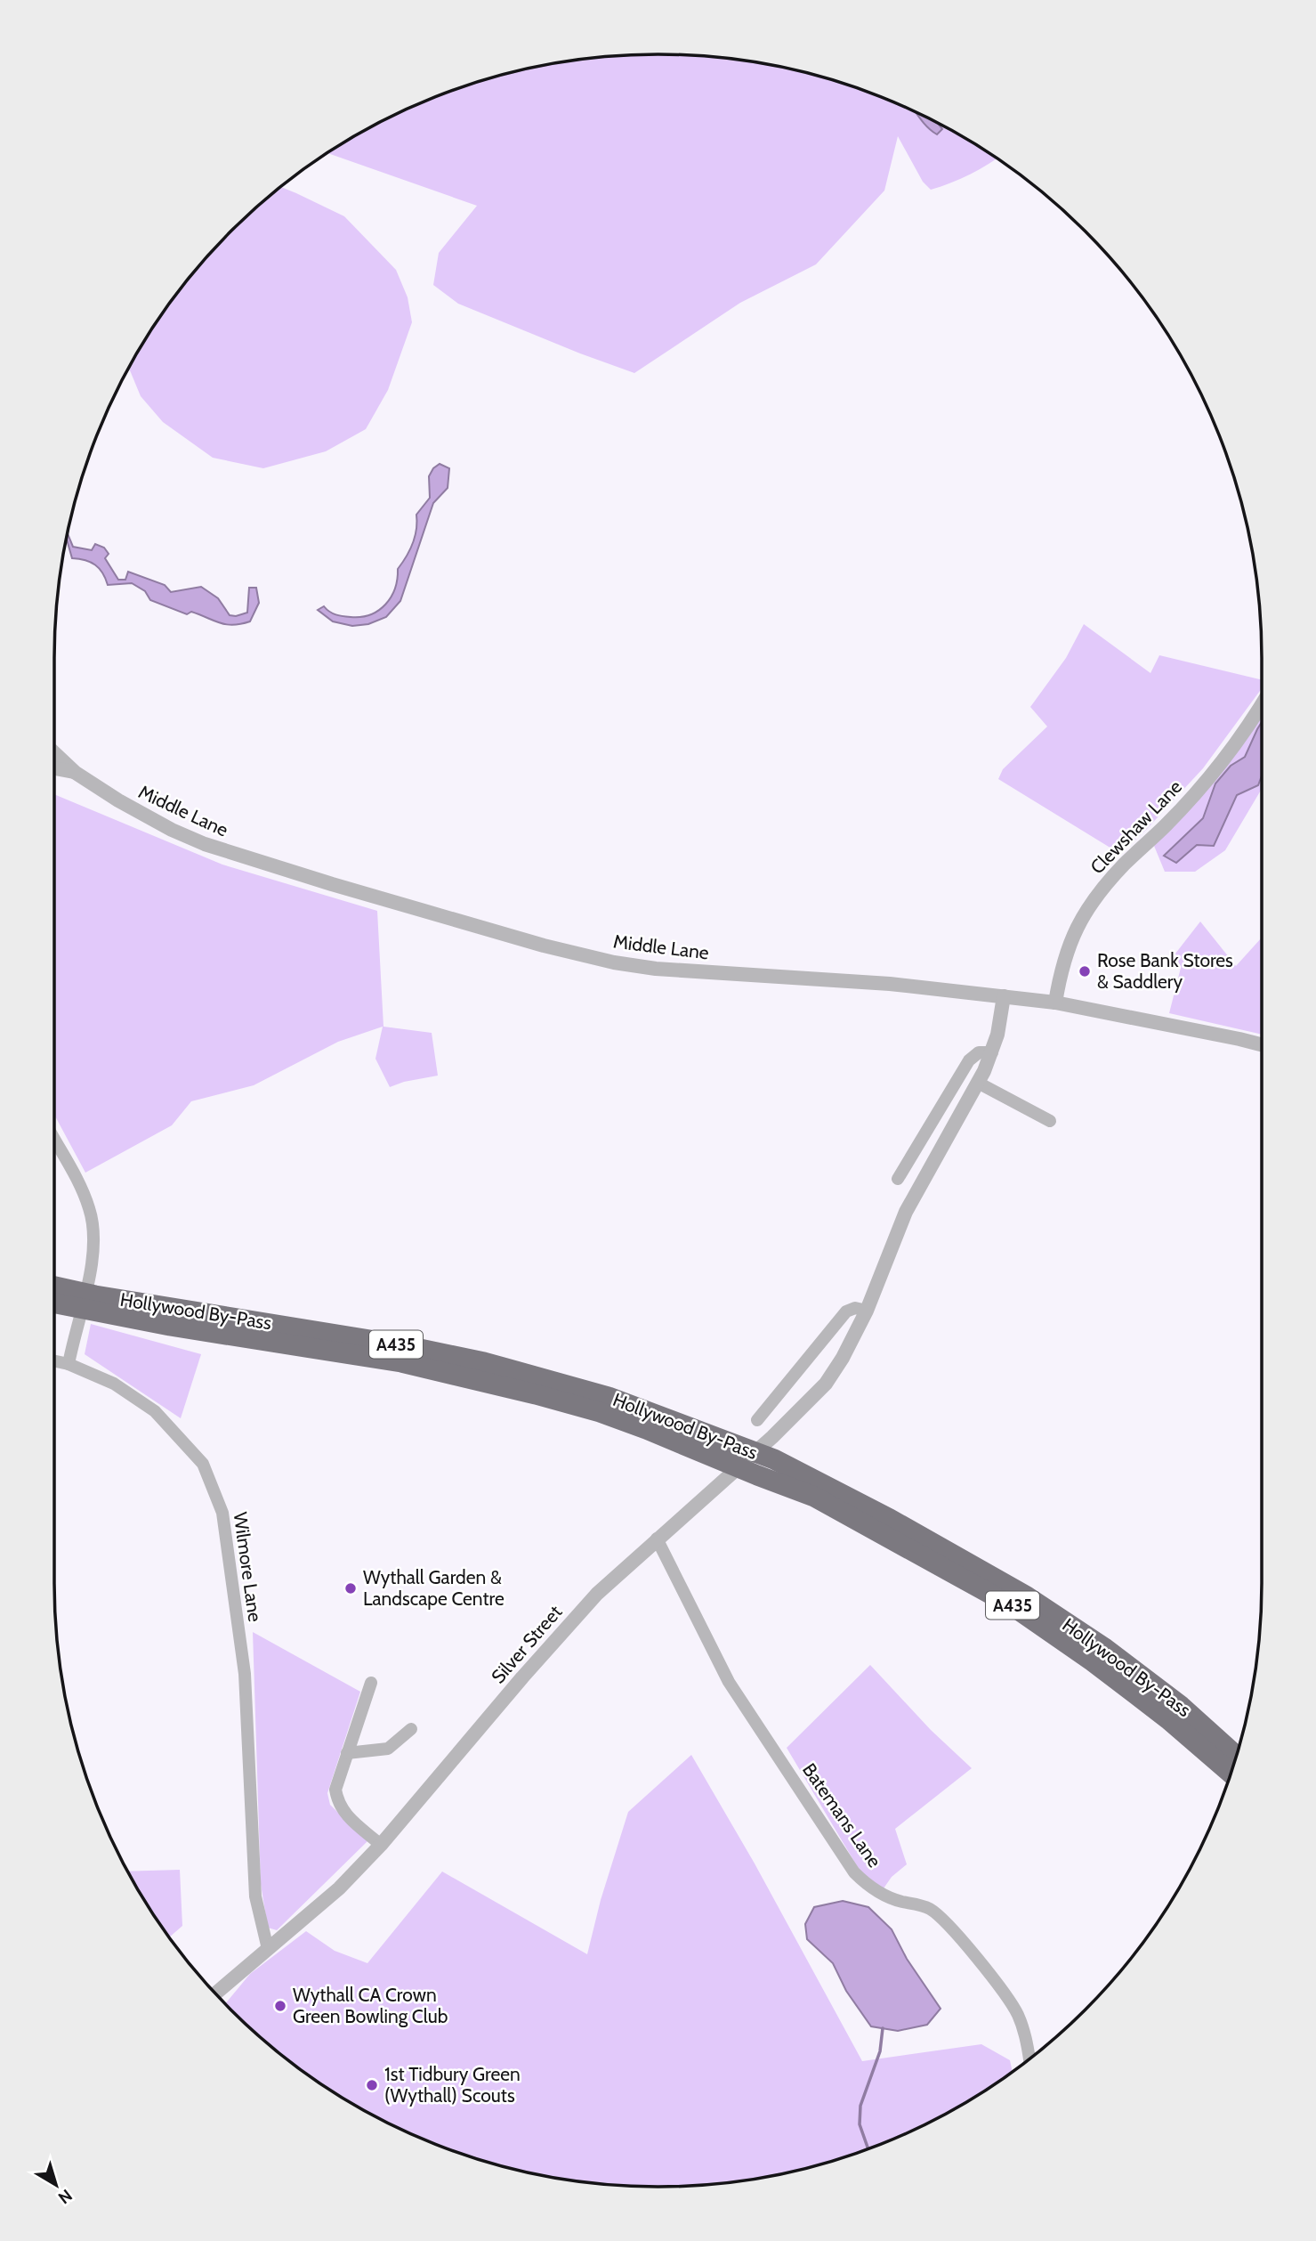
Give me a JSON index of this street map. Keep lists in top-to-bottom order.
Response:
{
  "streets": {
    "highway": ["Hollywood By-Pass", "A435"],
    "street": [
      "Middle Lane",
      "Clewshaw Lane",
      "Wilmore Lane",
      "Silver Street",
      "Batemans Lane"
    ]
  },
  "crossings": [
    ["Middle Lane", "Clewshaw Lane"],
    ["Middle Lane", "Silver Street"],
    ["Wilmore Lane", "Silver Street"],
    ["Silver Street", "Batemans Lane"]
  ],
  "places": [
    "Rose Bank Stores & Saddlery",
    "Wythall Garden & Landscape Centre",
    "Wythall CA Crown Green Bowling Club",
    "1st Tidbury Green (Wythall) Scouts"
  ],
  "north": "bottom right"
}
